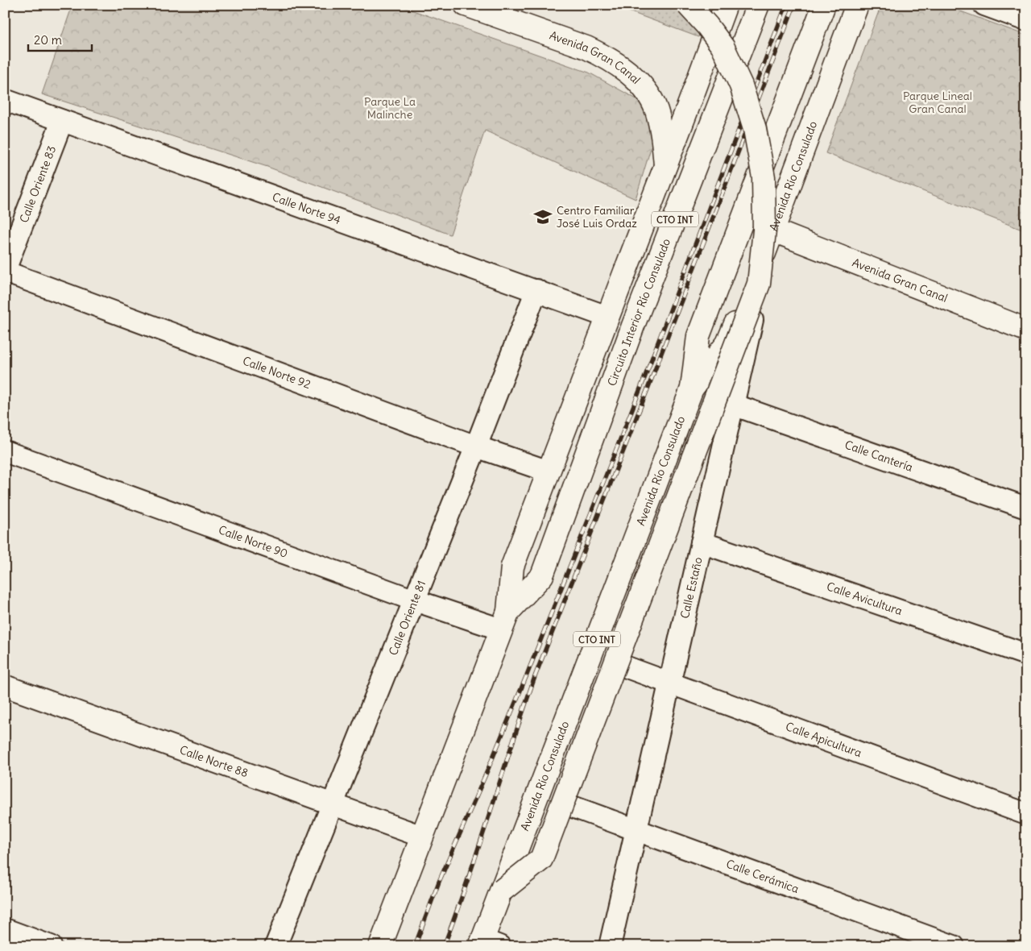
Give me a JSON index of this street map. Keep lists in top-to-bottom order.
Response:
{
  "streets": {
    "main road": [
      "Avenida Gran Canal",
      "Avenida Río Consulado",
      "CTO INT",
      "Circuito Interior Río Consulado"
    ],
    "street": [
      "Calle Oriente 83",
      "Calle Norte 94",
      "Calle Norte 92",
      "Calle Cantería",
      "Calle Norte 90",
      "Calle Estaño",
      "Calle Avicultura",
      "Calle Oriente 81",
      "Calle Apicultura",
      "Calle Norte 88",
      "Calle Cerámica"
    ]
  },
  "crossings": [
    ["Avenida Gran Canal", "Avenida Río Consulado"],
    ["Avenida Gran Canal", "CTO INT"],
    ["Avenida Gran Canal", "Calle Estaño"],
    ["Avenida Río Consulado", "CTO INT"],
    ["Avenida Río Consulado", "Calle Estaño"],
    ["Calle Oriente 83", "Calle Norte 94"],
    ["Calle Oriente 83", "Calle Norte 92"],
    ["Calle Norte 94", "CTO INT"],
    ["Calle Norte 94", "Calle Oriente 81"],
    ["CTO INT", "Circuito Interior Río Consulado"],
    ["CTO INT", "Calle Norte 92"],
    ["CTO INT", "Calle Norte 90"],
    ["CTO INT", "Calle Norte 88"],
    ["Circuito Interior Río Consulado", "Calle Norte 90"],
    ["Calle Norte 92", "Calle Oriente 81"],
    ["Calle Cantería", "Calle Estaño"],
    ["Calle Norte 90", "Calle Oriente 81"],
    ["Calle Estaño", "Calle Avicultura"],
    ["Calle Estaño", "Calle Apicultura"],
    ["Calle Estaño", "Calle Cerámica"],
    ["Calle Oriente 81", "Calle Norte 88"]
  ],
  "parks": ["Parque Lineal Gran Canal", "Parque La Malinche"],
  "places": {
    "school or university": ["Centro Familiar José Luis Ordaz"]
  },
  "scale_bar": "20 m"
}
